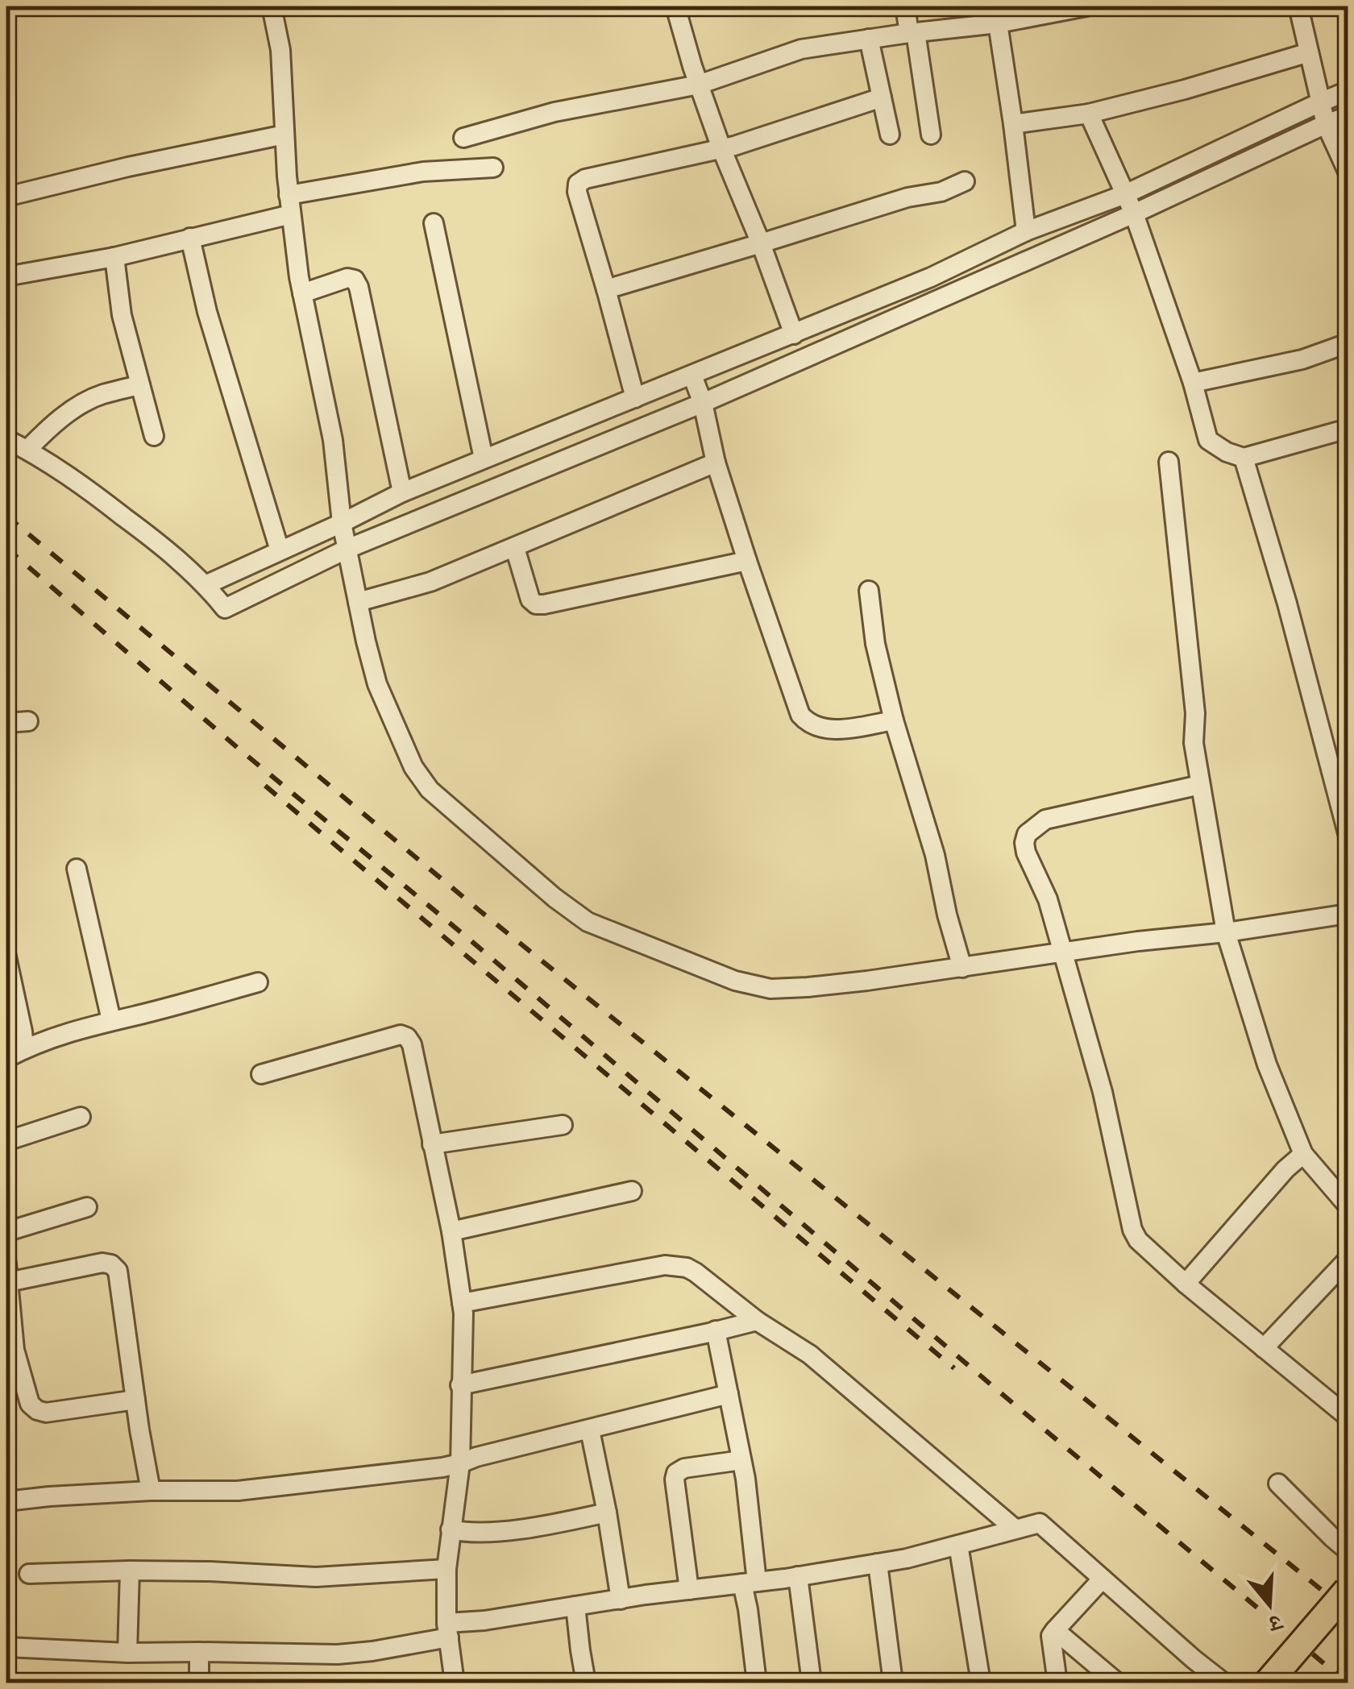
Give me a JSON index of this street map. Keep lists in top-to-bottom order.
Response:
{
  "north": "bottom"
}
